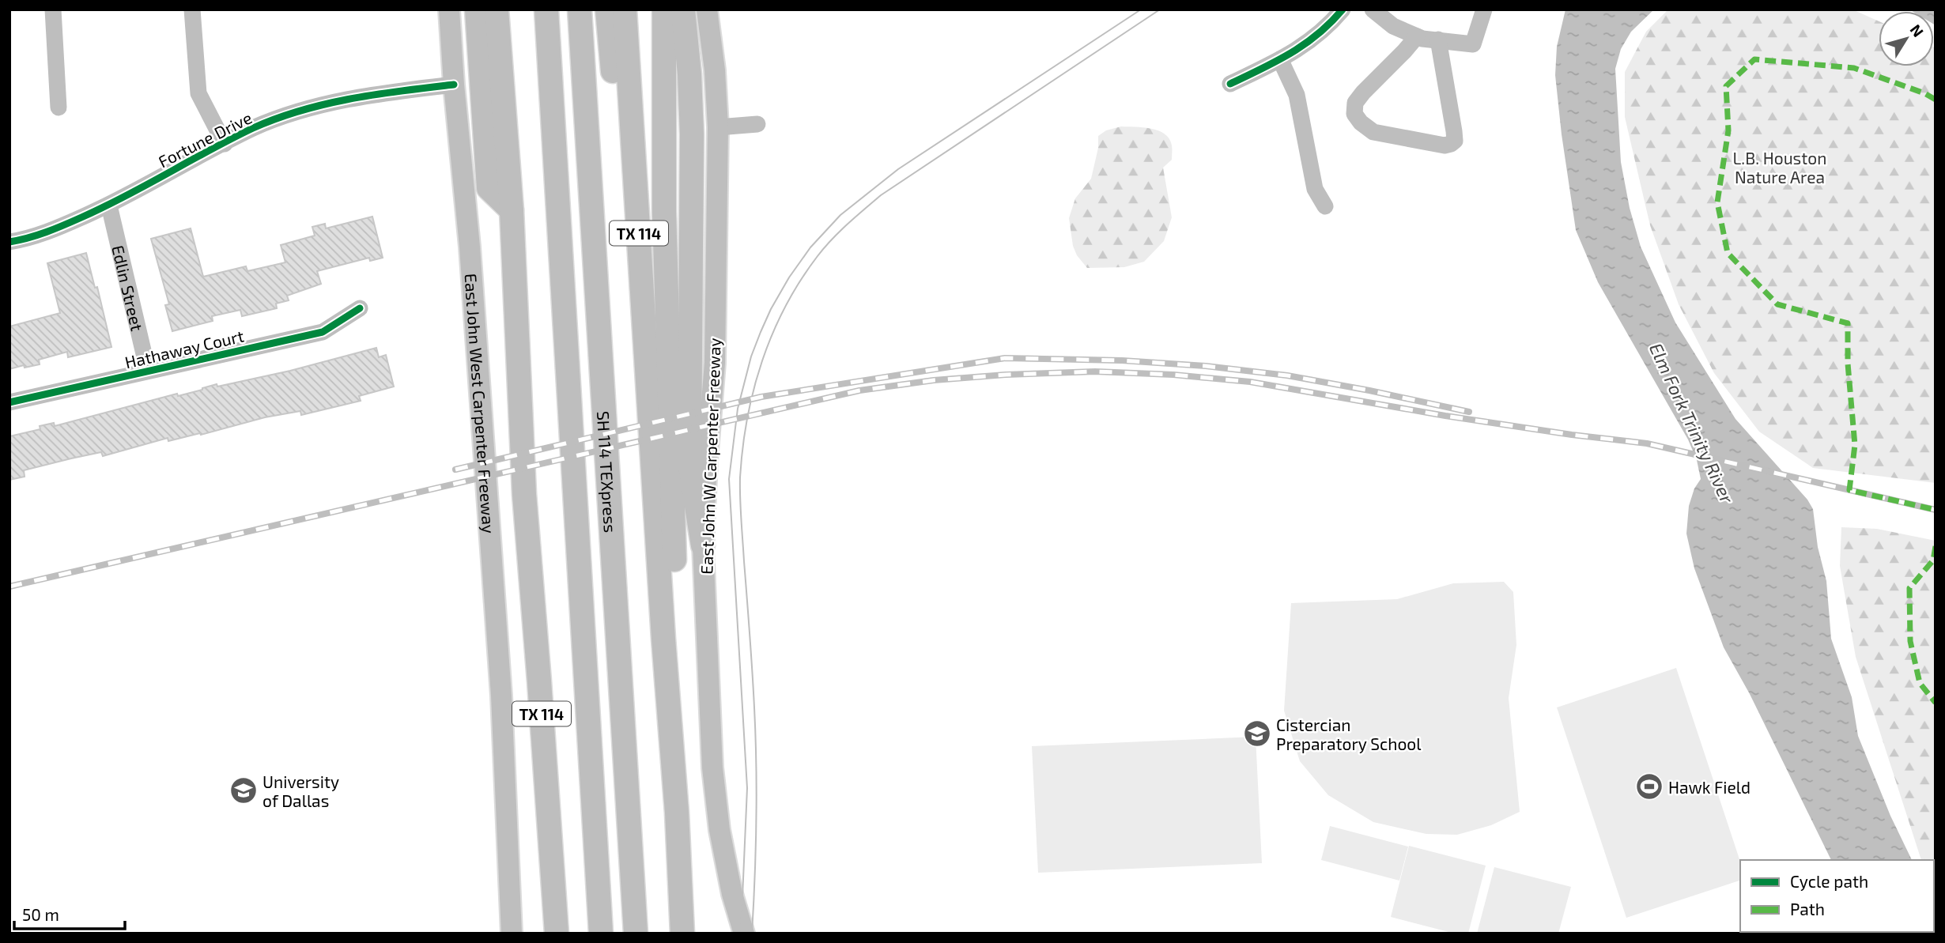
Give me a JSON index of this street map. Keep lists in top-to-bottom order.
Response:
{
  "streets": {
    "highway": ["TX 114", "SH 114 TEXpress"],
    "main road": ["East John West Carpenter Freeway", "East John W Carpenter Freeway"],
    "street": ["Fortune Drive", "Edlin Street", "Hathaway Court"]
  },
  "crossings": [
    ["Fortune Drive", "Edlin Street"],
    ["Fortune Drive", "East John West Carpenter Freeway"],
    ["Edlin Street", "Hathaway Court"]
  ],
  "water": ["Elm Fork Trinity River"],
  "parks": ["L.B. Houston Nature Area"],
  "places": {
    "school or university": ["Cistercian Preparatory School", "University of Dallas"],
    "sports": ["Hawk Field"]
  },
  "legend": ["Cycle path", "Path"],
  "scale_bar": "50 m",
  "north": "top right"
}
